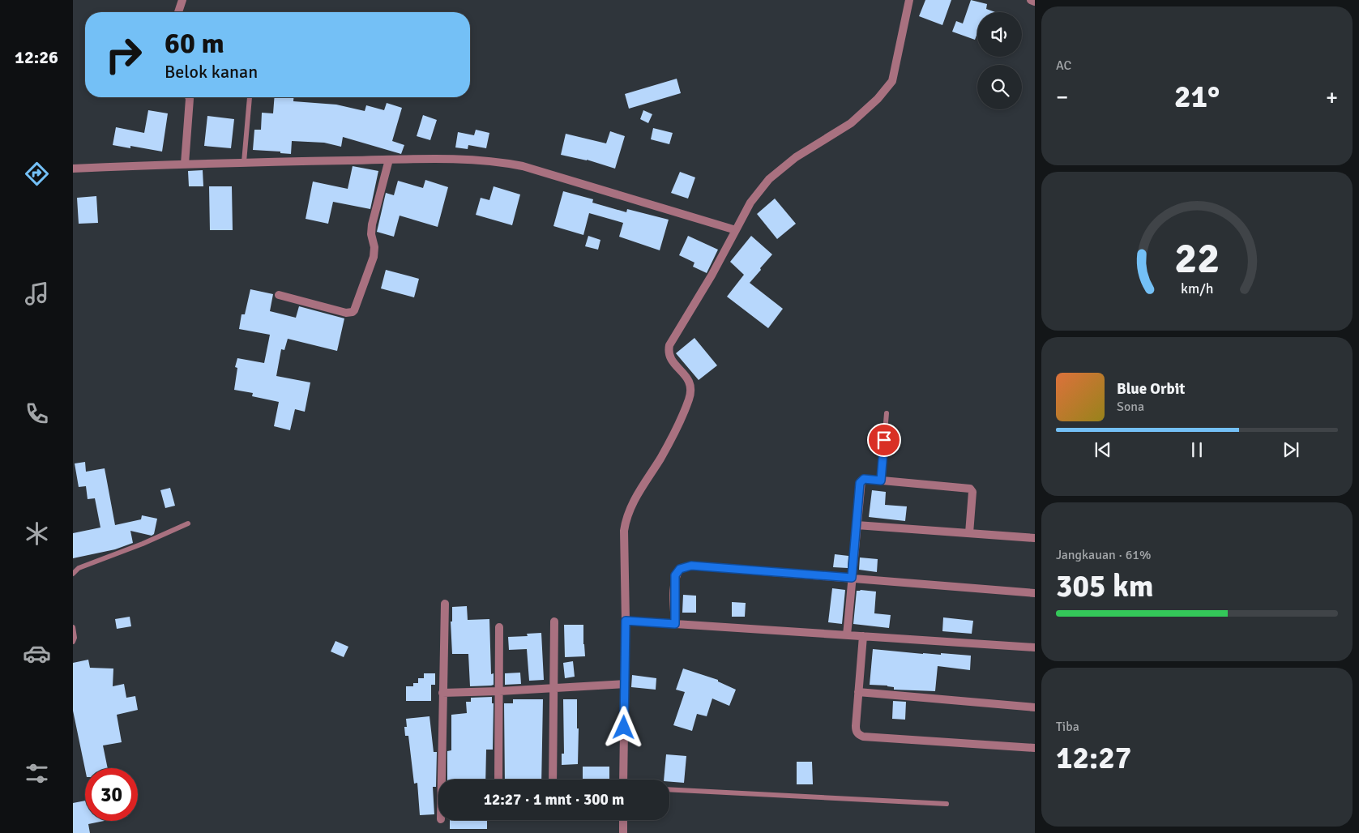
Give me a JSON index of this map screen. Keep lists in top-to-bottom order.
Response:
{
  "page": {
    "tabs": "12:26",
    "tile": [
      "AC",
      ["Jangkauan · 61%", "305 km"],
      ["Tiba", "12:27"]
    ],
    "turn": ["60 m", "Belok kanan"],
    "heat": ["−", "21°", "+"],
    "song": ["Blue Orbit", "Sona"],
    "limit": "30",
    "trip": "12:27 · 1 mnt · 300 m",
    "gauge": ["22", "km/h"]
  }
}
